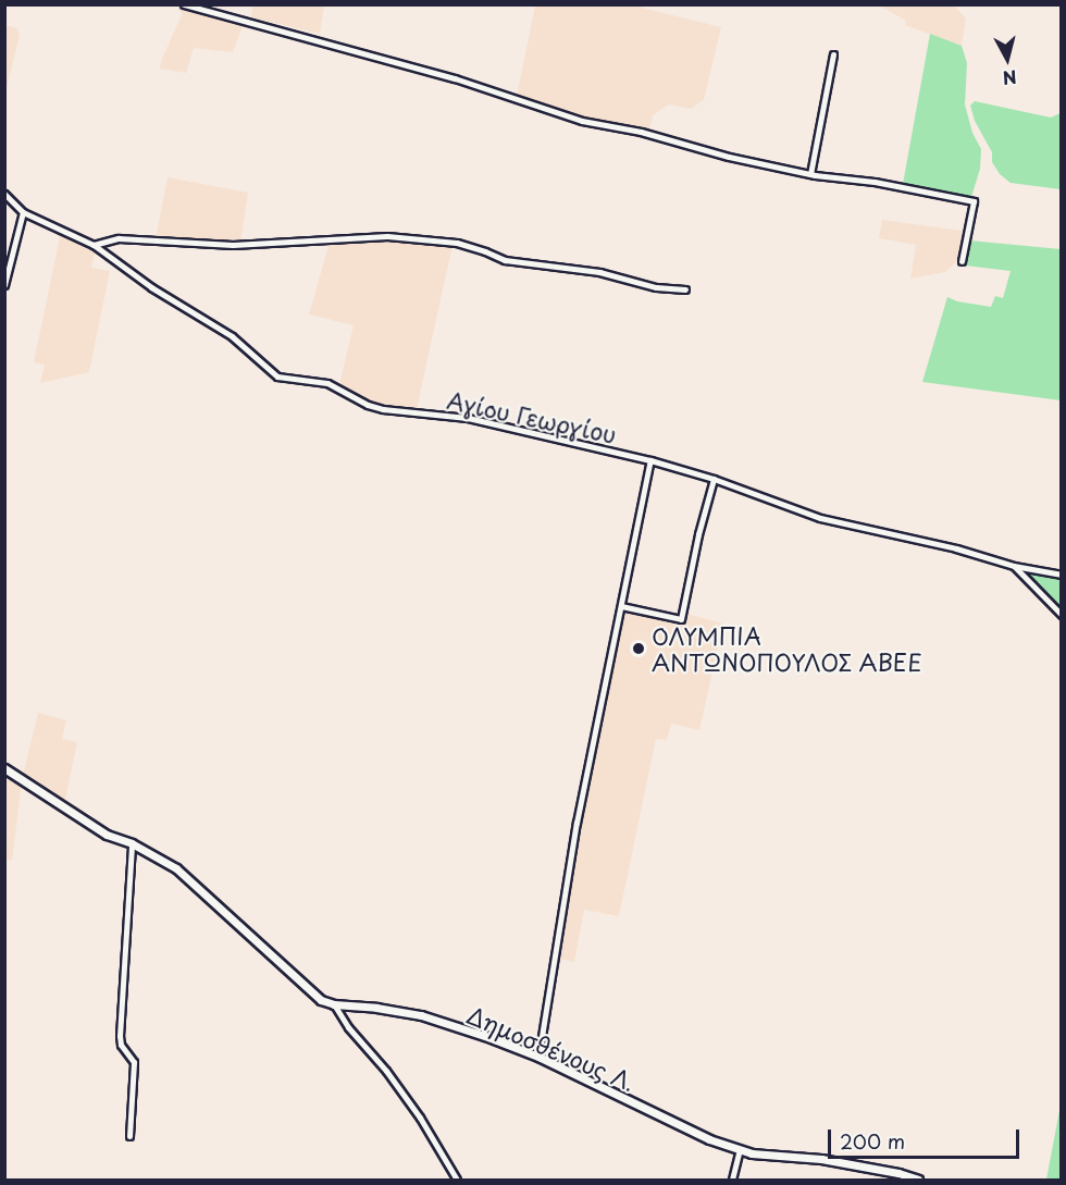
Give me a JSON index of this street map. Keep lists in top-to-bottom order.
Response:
{
  "streets": {
    "street": ["Αγίου Γεωργίου", "Δημοσθένους Λ."]
  },
  "places": ["ΟΛΥΜΠΙΑ ΑΝΤΩΝΟΠΟΥΛΟΣ ΑΒΕΕ"],
  "scale_bar": "200 m",
  "north": "bottom"
}
